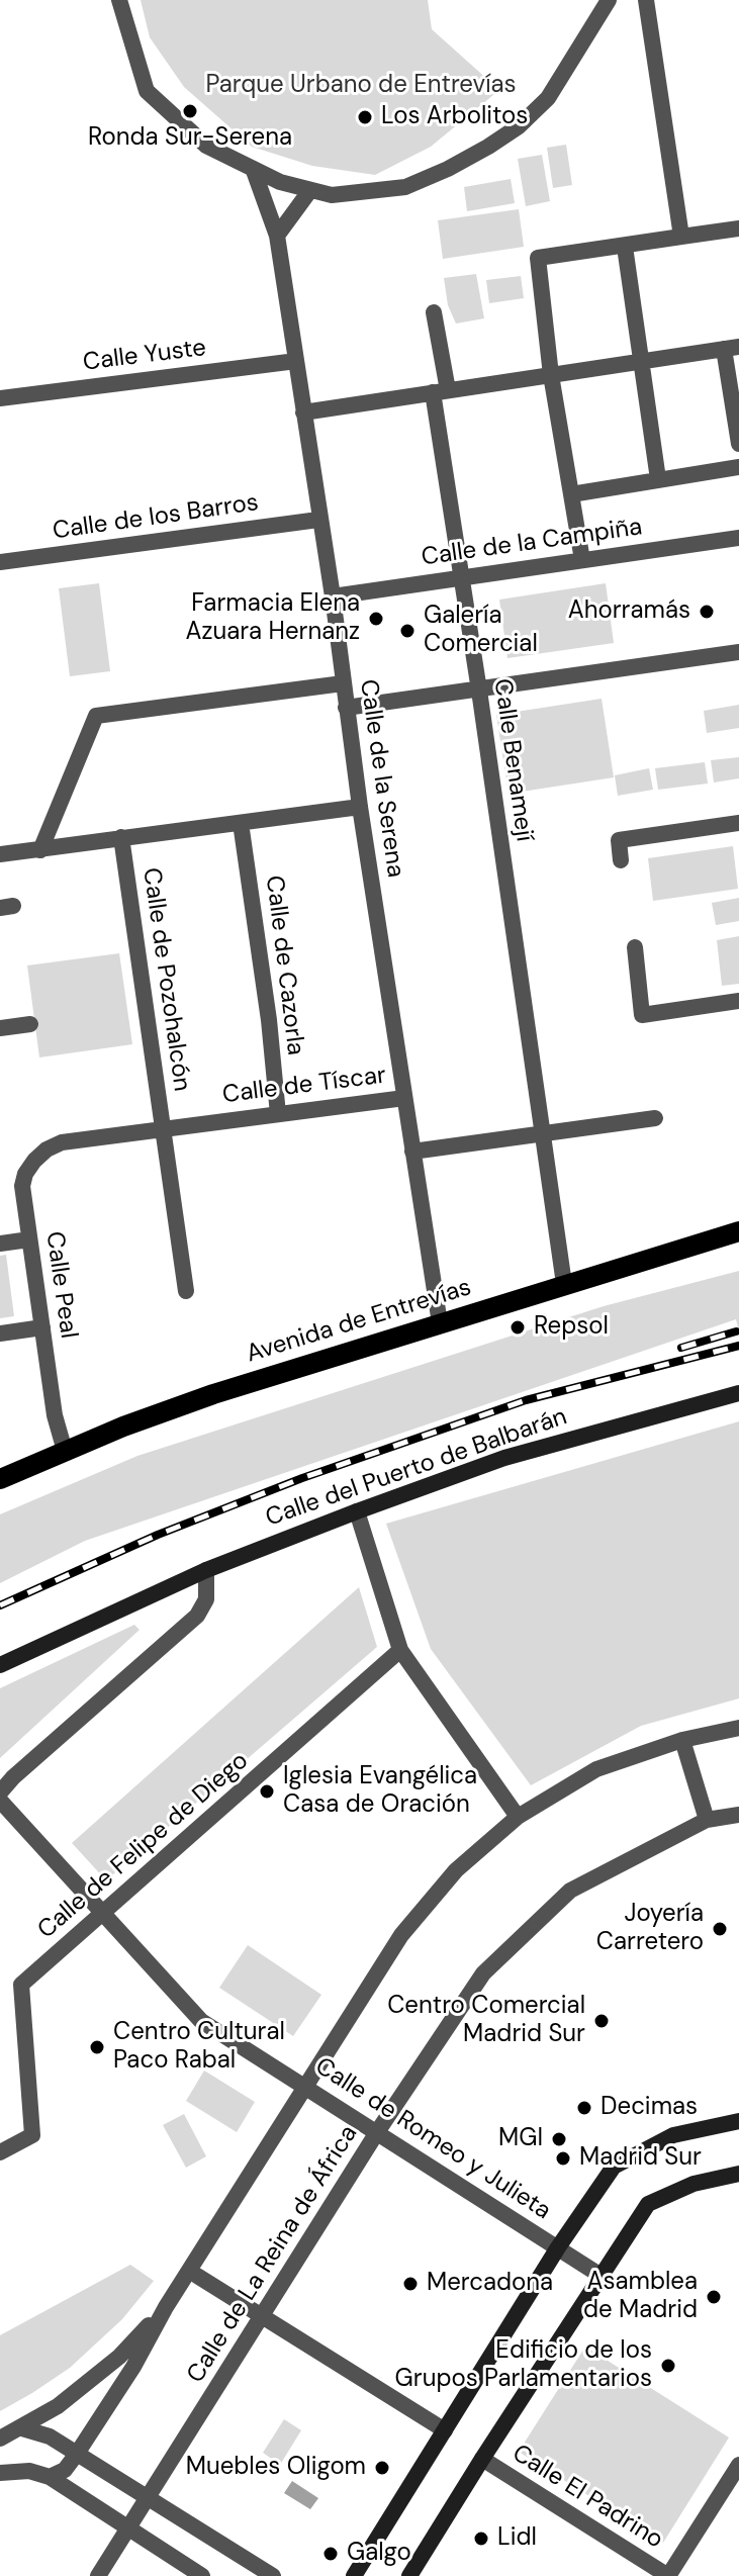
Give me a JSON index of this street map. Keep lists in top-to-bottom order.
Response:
{
  "streets": {
    "main road": ["Avenida de Entrevías", "Calle del Puerto de Balbarán"],
    "street": [
      "Calle Yuste",
      "Calle de los Barros",
      "Calle de la Campiña",
      "Calle Benamejí",
      "Calle de la Serena",
      "Calle de Cazorla",
      "Calle de Pozohalcón",
      "Calle de Tíscar",
      "Calle Peal",
      "Calle de Felipe de Diego",
      "Calle de Romeo y Julieta",
      "Calle de La Reina de África",
      "Calle El Padrino"
    ]
  },
  "crossings": [
    ["Calle Yuste", "Calle de la Serena"],
    ["Calle de los Barros", "Calle de la Serena"],
    ["Calle de la Campiña", "Calle Benamejí"],
    ["Calle de la Campiña", "Calle de la Serena"],
    ["Calle Benamejí", "Avenida de Entrevías"],
    ["Calle de la Serena", "Calle de Tíscar"],
    ["Calle de la Serena", "Avenida de Entrevías"],
    ["Calle de Cazorla", "Calle de Tíscar"],
    ["Calle de Pozohalcón", "Calle de Tíscar"],
    ["Calle de Tíscar", "Calle Peal"],
    ["Calle Peal", "Avenida de Entrevías"],
    ["Calle de Felipe de Diego", "Calle de Romeo y Julieta"],
    ["Calle de Romeo y Julieta", "Calle de La Reina de África"]
  ],
  "parks": ["Parque Urbano de Entrevías"],
  "places": [
    "Ronda Sur-Serena",
    "Los Arbolitos",
    "Ahorramás",
    "Farmacia Elena Azuara Hernanz",
    "Galería Comercial",
    "Repsol",
    "Iglesia Evangélica Casa de Oración",
    "Joyería Carretero",
    "Centro Comercial Madrid Sur",
    "Centro Cultural Paco Rabal",
    "Decimas",
    "MGI",
    "Madrid Sur",
    "Mercadona",
    "Asamblea de Madrid",
    "Edificio de los Grupos Parlamentarios",
    "Muebles Oligom",
    "Lidl",
    "Galgo"
  ]
}
